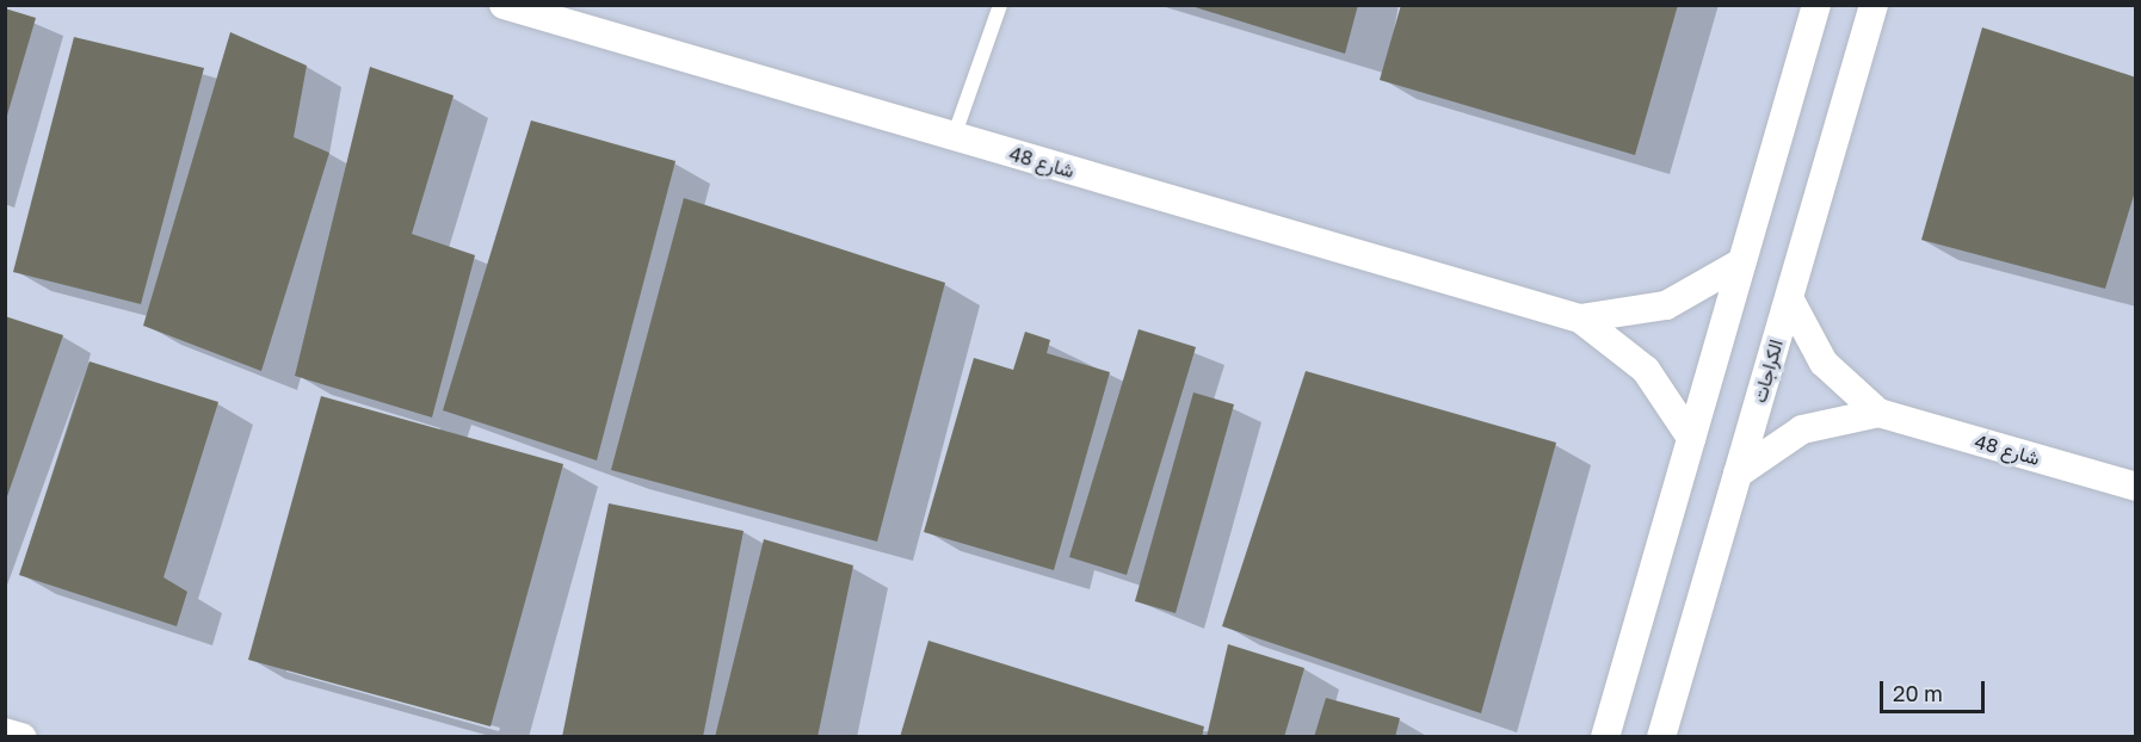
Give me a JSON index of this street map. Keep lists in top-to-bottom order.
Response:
{
  "streets": {
    "street": ["شارع 48", "الكراجات"]
  },
  "crossings": [
    ["شارع 48", "الكراجات"]
  ],
  "scale_bar": "20 m"
}
